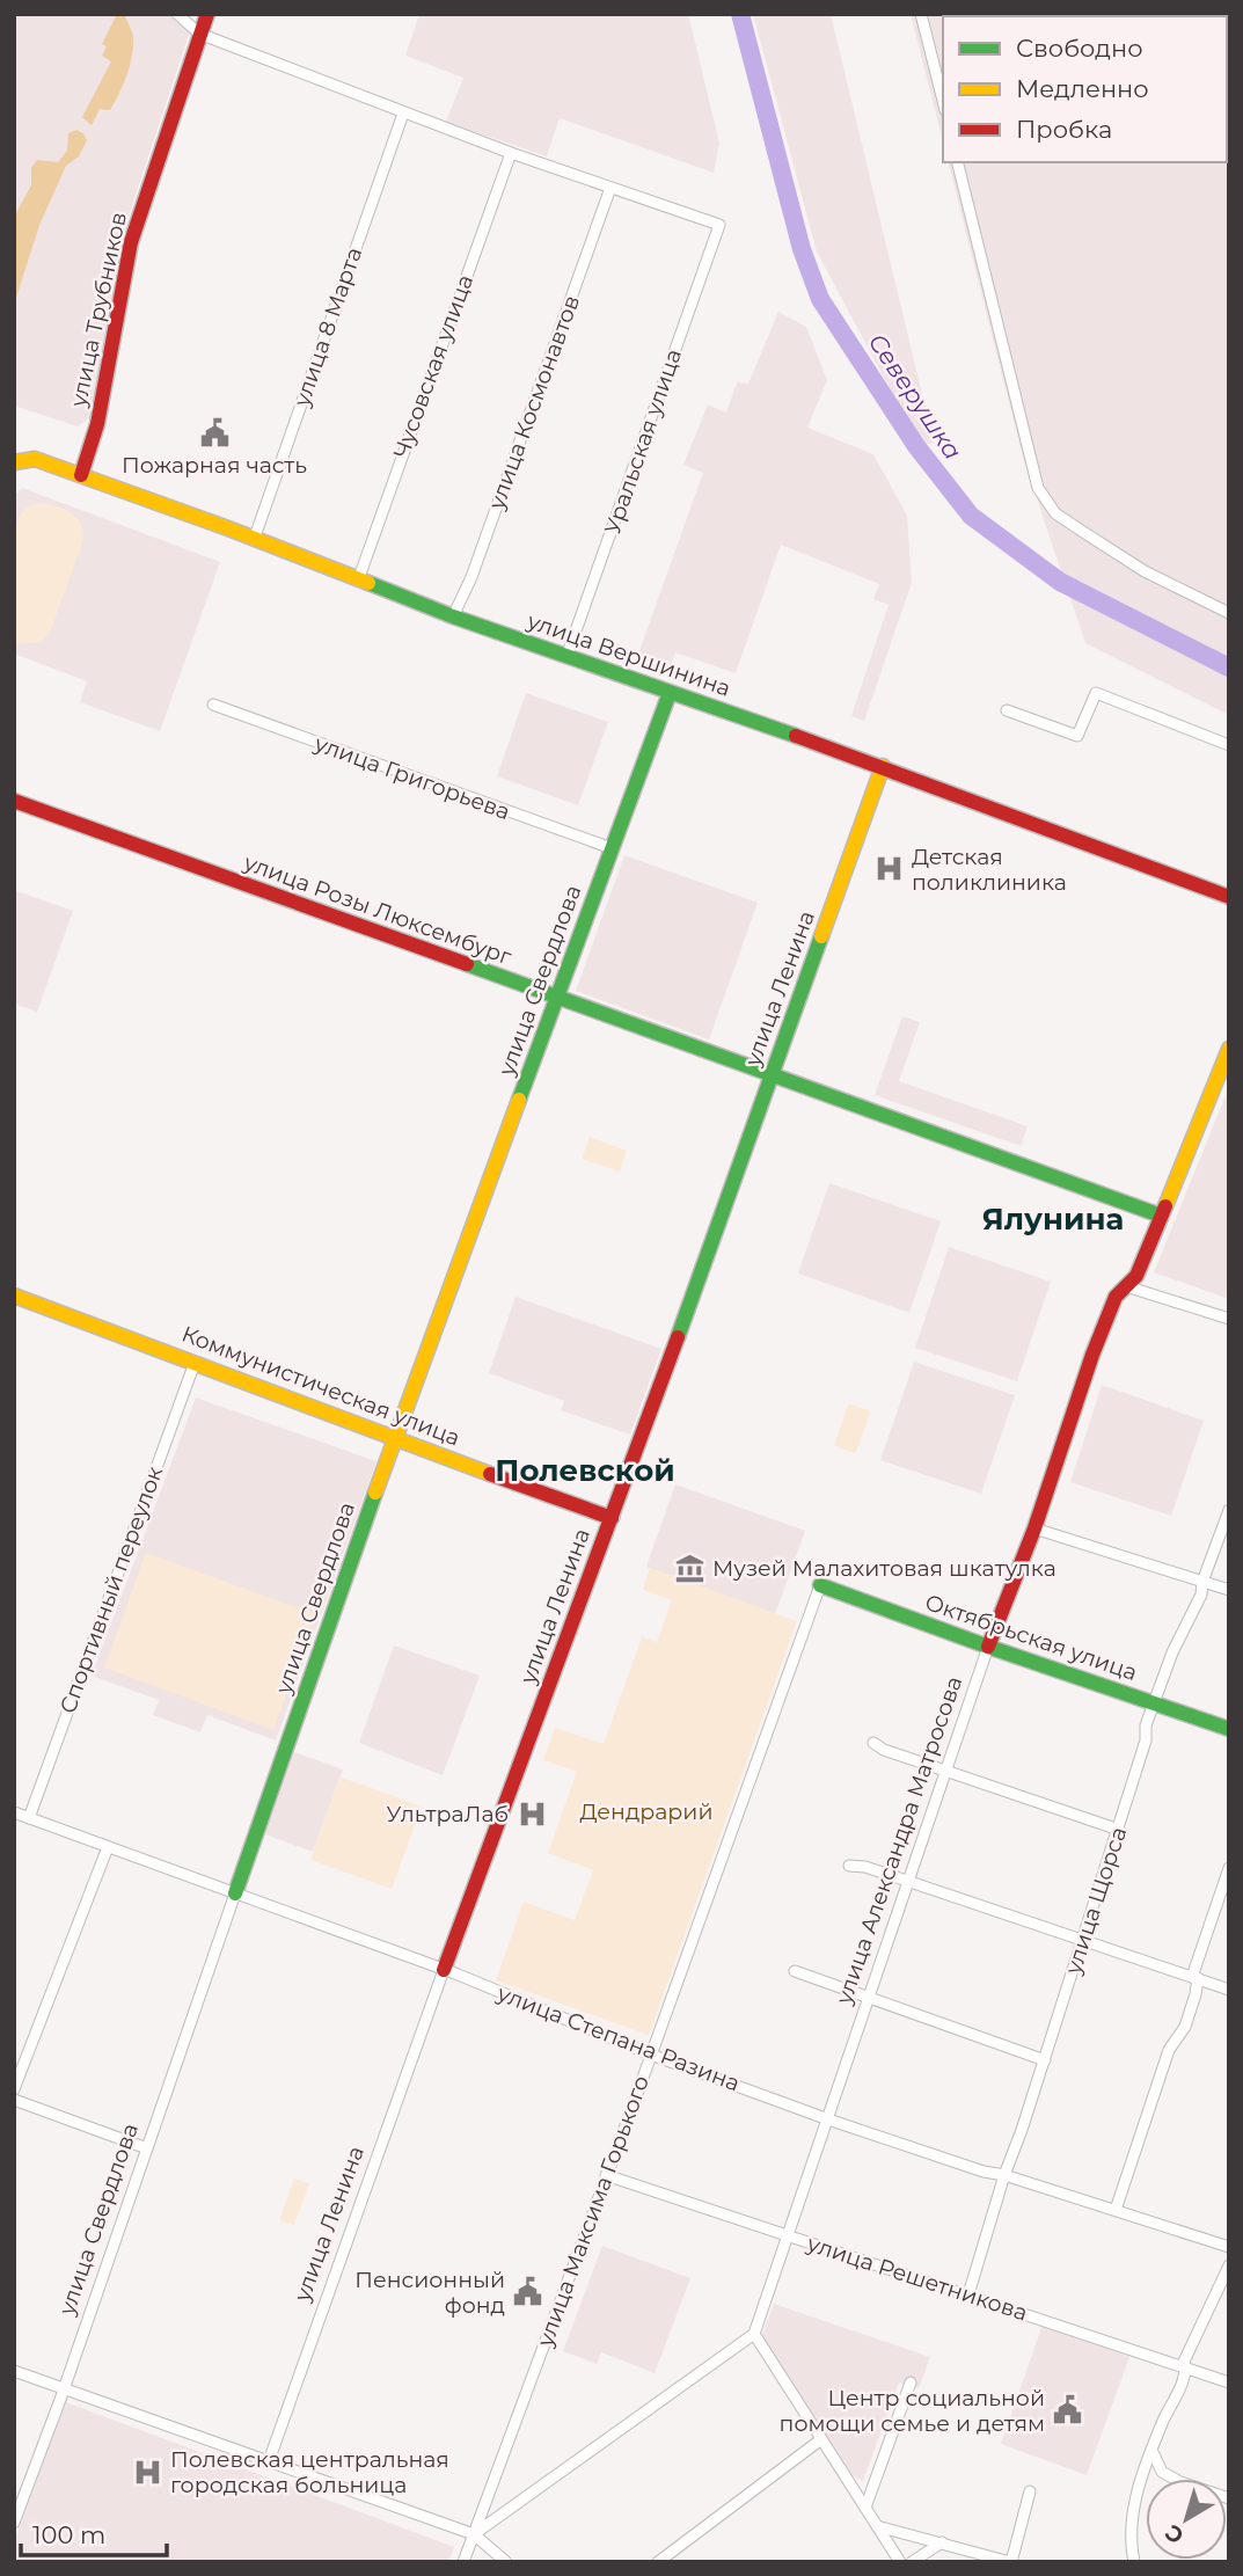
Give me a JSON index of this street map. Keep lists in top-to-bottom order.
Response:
{
  "streets": {
    "street": [
      "улица Трубников",
      "улица 8 Марта",
      "Чусовская улица",
      "улица Космонавтов",
      "Уральская улица",
      "улица Вершинина",
      "улица Григорьева",
      "улица Розы Люксембург",
      "улица Свердлова",
      "улица Ленина",
      "Коммунистическая улица",
      "Спортивный переулок",
      "Октябрьская улица",
      "улица Александра Матросова",
      "улица Щорса",
      "улица Степана Разина",
      "улица Максима Горького",
      "улица Решетникова"
    ]
  },
  "crossings": [
    ["улица Трубников", "улица Вершинина"],
    ["улица 8 Марта", "улица Вершинина"],
    ["Чусовская улица", "улица Вершинина"],
    ["улица Космонавтов", "Уральская улица"],
    ["улица Космонавтов", "улица Вершинина"],
    ["Уральская улица", "улица Вершинина"],
    ["улица Вершинина", "улица Свердлова"],
    ["улица Вершинина", "улица Ленина"],
    ["улица Григорьева", "улица Свердлова"],
    ["улица Розы Люксембург", "улица Свердлова"],
    ["улица Розы Люксембург", "улица Ленина"],
    ["улица Розы Люксембург", "улица Александра Матросова"],
    ["улица Свердлова", "Коммунистическая улица"],
    ["улица Свердлова", "улица Степана Разина"],
    ["улица Ленина", "Коммунистическая улица"],
    ["улица Ленина", "улица Степана Разина"],
    ["Коммунистическая улица", "Спортивный переулок"],
    ["Спортивный переулок", "улица Степана Разина"],
    ["Октябрьская улица", "улица Александра Матросова"],
    ["Октябрьская улица", "улица Щорса"],
    ["Октябрьская улица", "улица Максима Горького"],
    ["улица Александра Матросова", "улица Степана Разина"],
    ["улица Александра Матросова", "улица Решетникова"],
    ["улица Щорса", "улица Степана Разина"],
    ["улица Щорса", "улица Решетникова"],
    ["улица Степана Разина", "улица Максима Горького"],
    ["улица Максима Горького", "улица Решетникова"]
  ],
  "districts": ["Ялунина", "Полевской"],
  "water": ["Северушка"],
  "parks": ["Дендрарий"],
  "places": {
    "public building": ["Пожарная часть", "Пенсионный фонд", "Центр социальной помощи семье и детям"],
    "hospital": ["Детская поликлиника", "УльтраЛаб", "Полевская центральная городская больница"],
    "museum": ["Музей Малахитовая шкатулка"]
  },
  "legend": ["Свободно", "Медленно", "Пробка"],
  "scale_bar": "100 m",
  "north": "bottom left"
}
